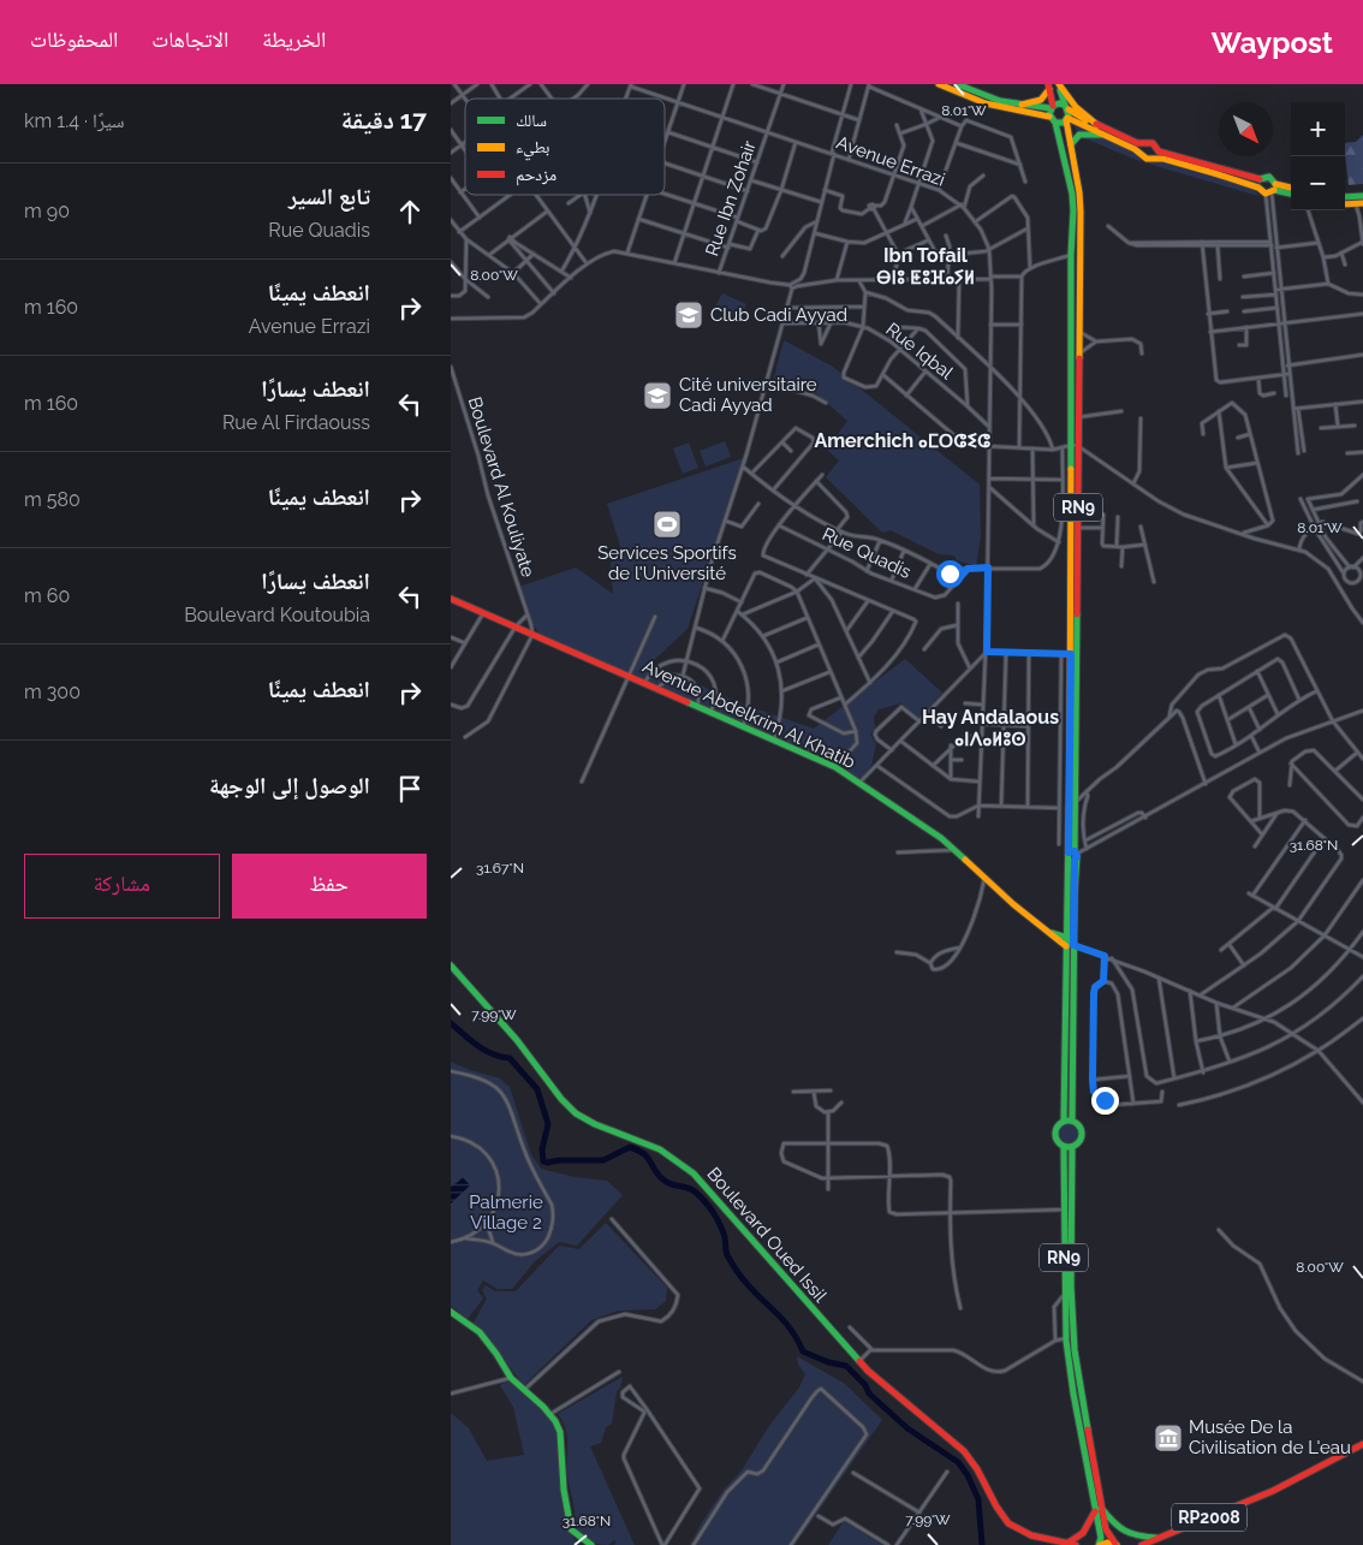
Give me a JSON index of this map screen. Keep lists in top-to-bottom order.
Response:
{
  "streets": {
    "main road": [
      "RN9",
      "Avenue Abdelkrim Al Khatib",
      "Boulevard Oued Issil",
      "RP2008"
    ],
    "street": [
      "Avenue Errazi",
      "Rue Ibn Zohair",
      "Rue Iqbal",
      "Boulevard Al Kouliyate",
      "Rue Quadis"
    ]
  },
  "crossings": [
    ["Avenue Errazi", "Rue Ibn Zohair"],
    ["Avenue Errazi", "Rue Iqbal"],
    ["Boulevard Al Kouliyate", "Avenue Abdelkrim Al Khatib"],
    ["RN9", "Avenue Abdelkrim Al Khatib"]
  ],
  "districts": ["Ibn Tofail ⴱⵏⵓ ⵟⵓⴼⴰⵢⵍ", "Amerchich ⴰⵎⵔⵛⵉⵛ", "Hay Andalaous ⴰⵏⴷⴰⵍⵓⵙ"],
  "parks": ["Palmerie Village 2"],
  "places": {
    "school or university": ["Club Cadi Ayyad", "Cité universitaire Cadi Ayyad"],
    "sports": ["Services Sportifs de l'Université"],
    "museum": ["Musée De la Civilisation de L'eau"]
  },
  "legend": ["سالك", "بطيء", "مزدحم"],
  "north": "bottom right",
  "page": {
    "header": "Waypost",
    "nav": ["الخريطة", "الاتجاهات", "المحفوظات"],
    "heading": ["17 دقيقة", "سيرًا · 1.4 km"],
    "map_buttons": ["+", "−"],
    "list": [
      ["تابع السير", "Rue Quadis", "90 m"],
      ["انعطف يمينًا", "Avenue Errazi", "160 m"],
      ["انعطف يسارًا", "Rue Al Firdaouss", "160 m"],
      ["انعطف يمينًا", "580 m"],
      ["انعطف يسارًا", "Boulevard Koutoubia", "60 m"],
      ["انعطف يمينًا", "300 m"],
      "الوصول إلى الوجهة"
    ],
    "buttons": ["حفظ", "مشاركة"]
  },
  "coordinates": [
    "8.01°W",
    "8.00°W",
    "31.68°N",
    "31.67°N",
    "7.99°W"
  ]
}
